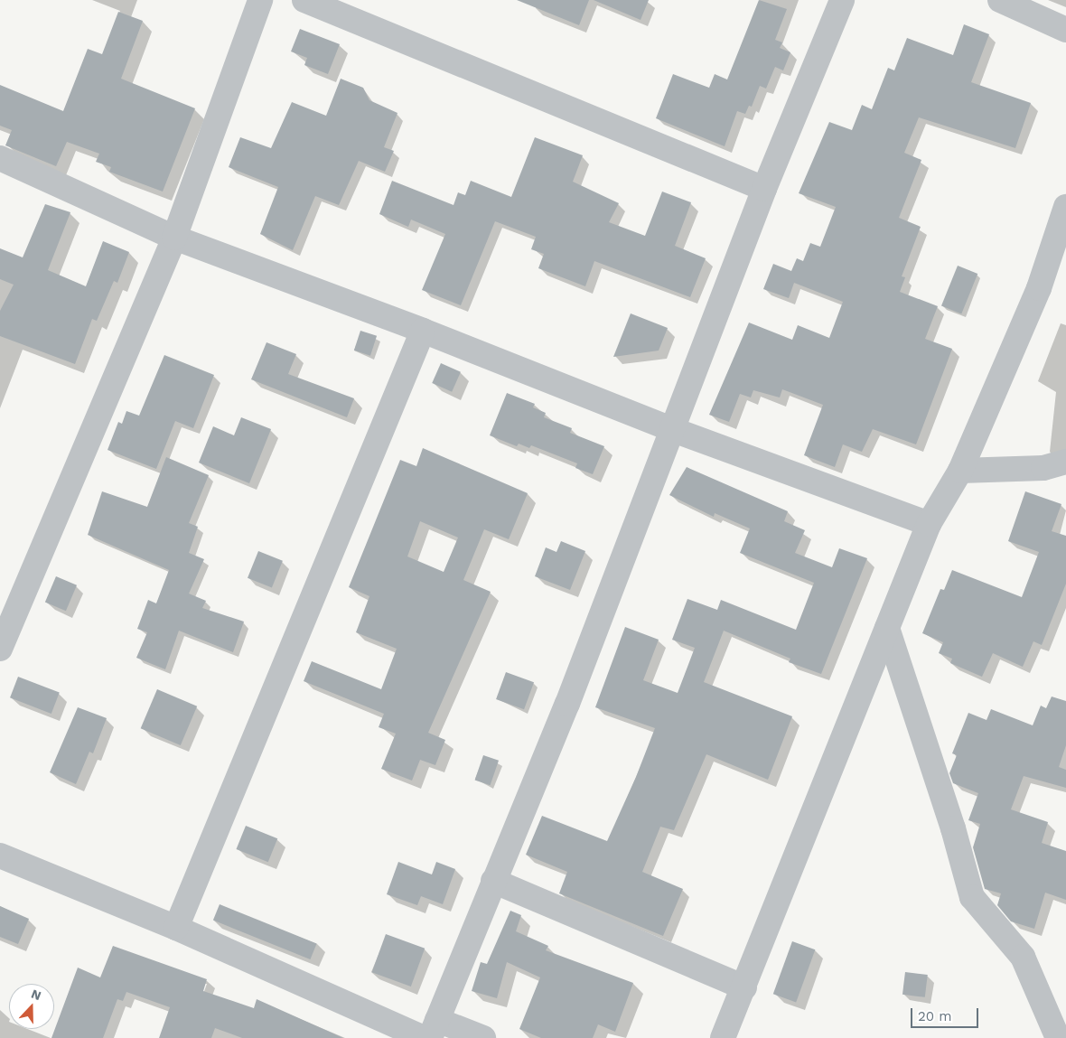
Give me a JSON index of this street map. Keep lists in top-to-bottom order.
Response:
{
  "scale_bar": "20 m",
  "north": "top"
}
